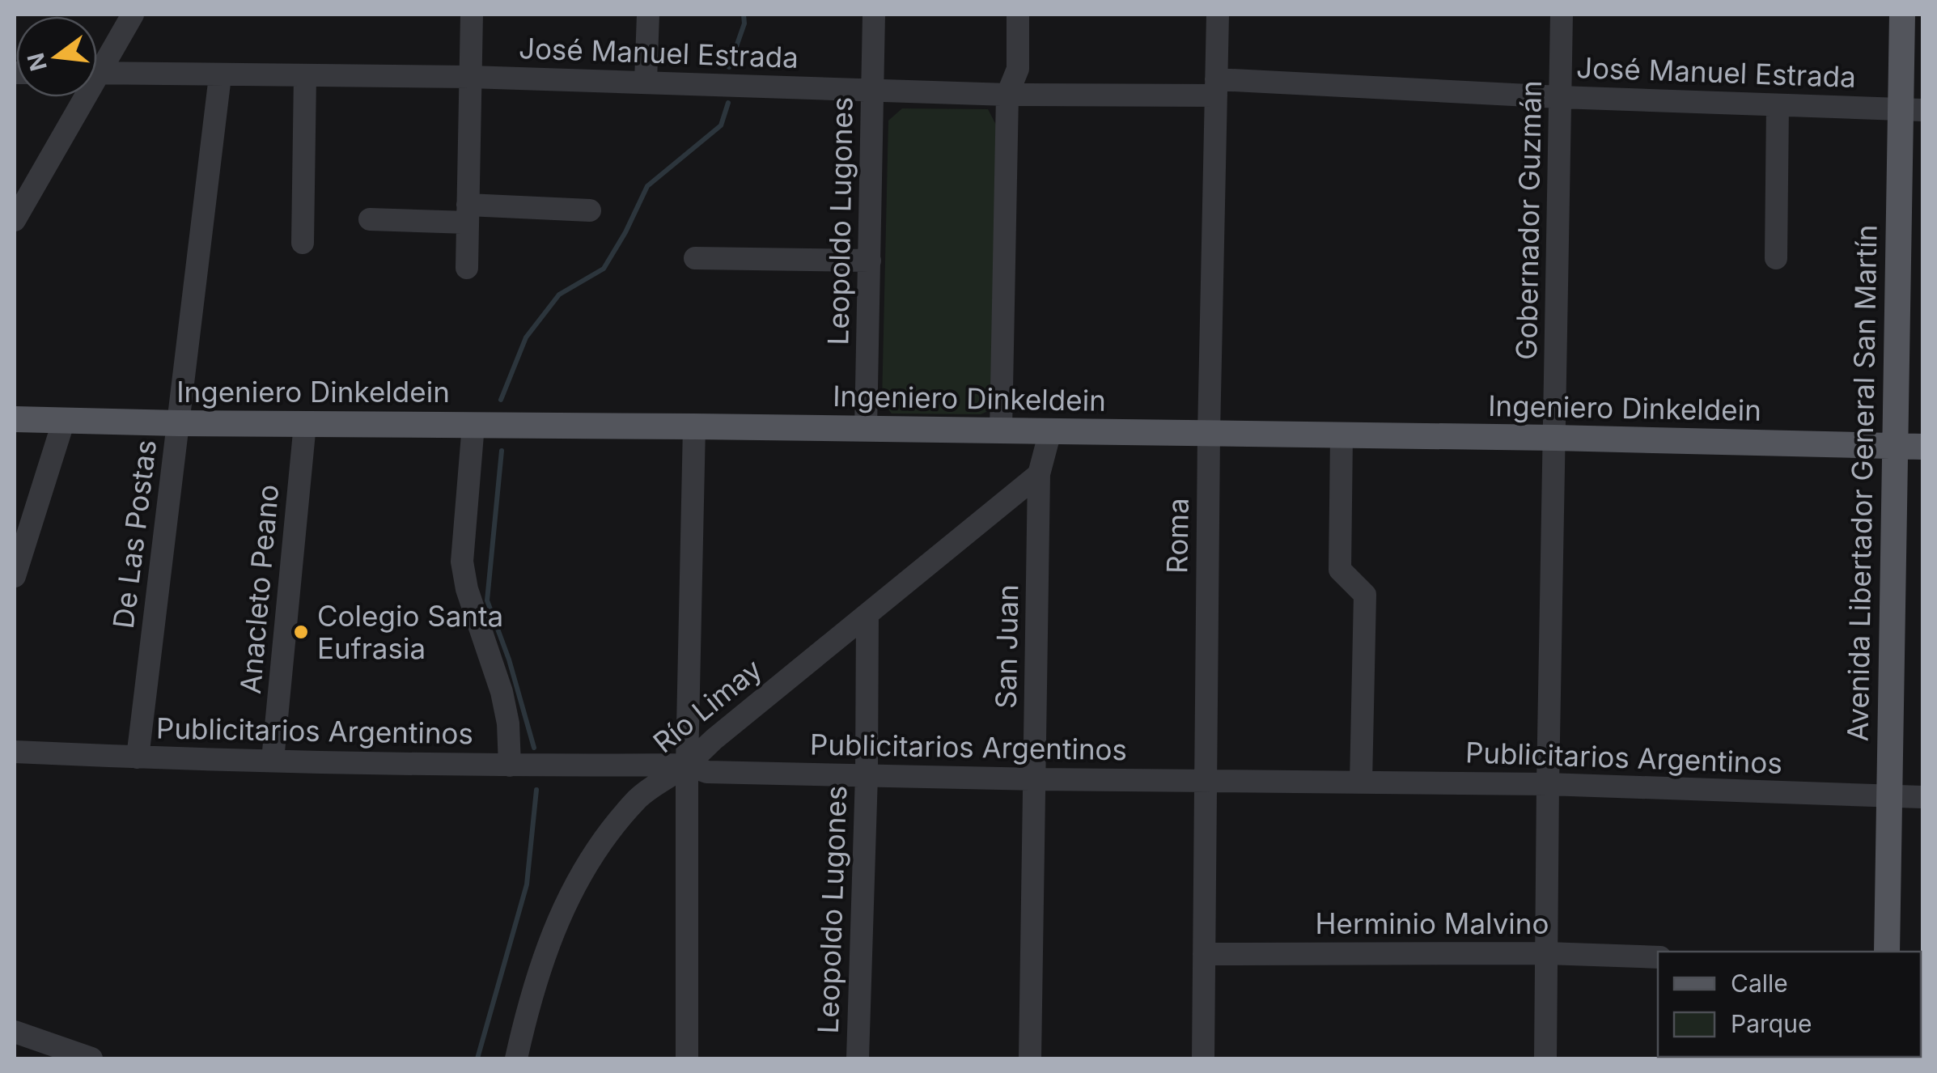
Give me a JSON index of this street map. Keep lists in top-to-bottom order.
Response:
{
  "streets": {
    "main road": ["Ingeniero Dinkeldein", "Avenida Libertador General San Martín"],
    "street": [
      "José Manuel Estrada",
      "Gobernador Guzmán",
      "Leopoldo Lugones",
      "De Las Postas",
      "Roma",
      "Anacleto Peano",
      "San Juan",
      "Río Limay",
      "Publicitarios Argentinos",
      "Herminio Malvino"
    ]
  },
  "crossings": [
    ["José Manuel Estrada", "Gobernador Guzmán"],
    ["José Manuel Estrada", "Leopoldo Lugones"],
    ["José Manuel Estrada", "Avenida Libertador General San Martín"],
    ["José Manuel Estrada", "De Las Postas"],
    ["José Manuel Estrada", "Roma"],
    ["Gobernador Guzmán", "Ingeniero Dinkeldein"],
    ["Gobernador Guzmán", "Publicitarios Argentinos"],
    ["Gobernador Guzmán", "Herminio Malvino"],
    ["Leopoldo Lugones", "Ingeniero Dinkeldein"],
    ["Leopoldo Lugones", "Río Limay"],
    ["Leopoldo Lugones", "Publicitarios Argentinos"],
    ["Ingeniero Dinkeldein", "Avenida Libertador General San Martín"],
    ["Ingeniero Dinkeldein", "De Las Postas"],
    ["Ingeniero Dinkeldein", "Roma"],
    ["Ingeniero Dinkeldein", "Anacleto Peano"],
    ["Ingeniero Dinkeldein", "San Juan"],
    ["Avenida Libertador General San Martín", "Publicitarios Argentinos"],
    ["De Las Postas", "Publicitarios Argentinos"],
    ["Roma", "Publicitarios Argentinos"],
    ["Roma", "Herminio Malvino"],
    ["Anacleto Peano", "Publicitarios Argentinos"],
    ["San Juan", "Río Limay"],
    ["San Juan", "Publicitarios Argentinos"],
    ["Río Limay", "Publicitarios Argentinos"]
  ],
  "places": ["Colegio Santa Eufrasia"],
  "legend": ["Calle", "Parque"],
  "north": "left"
}
